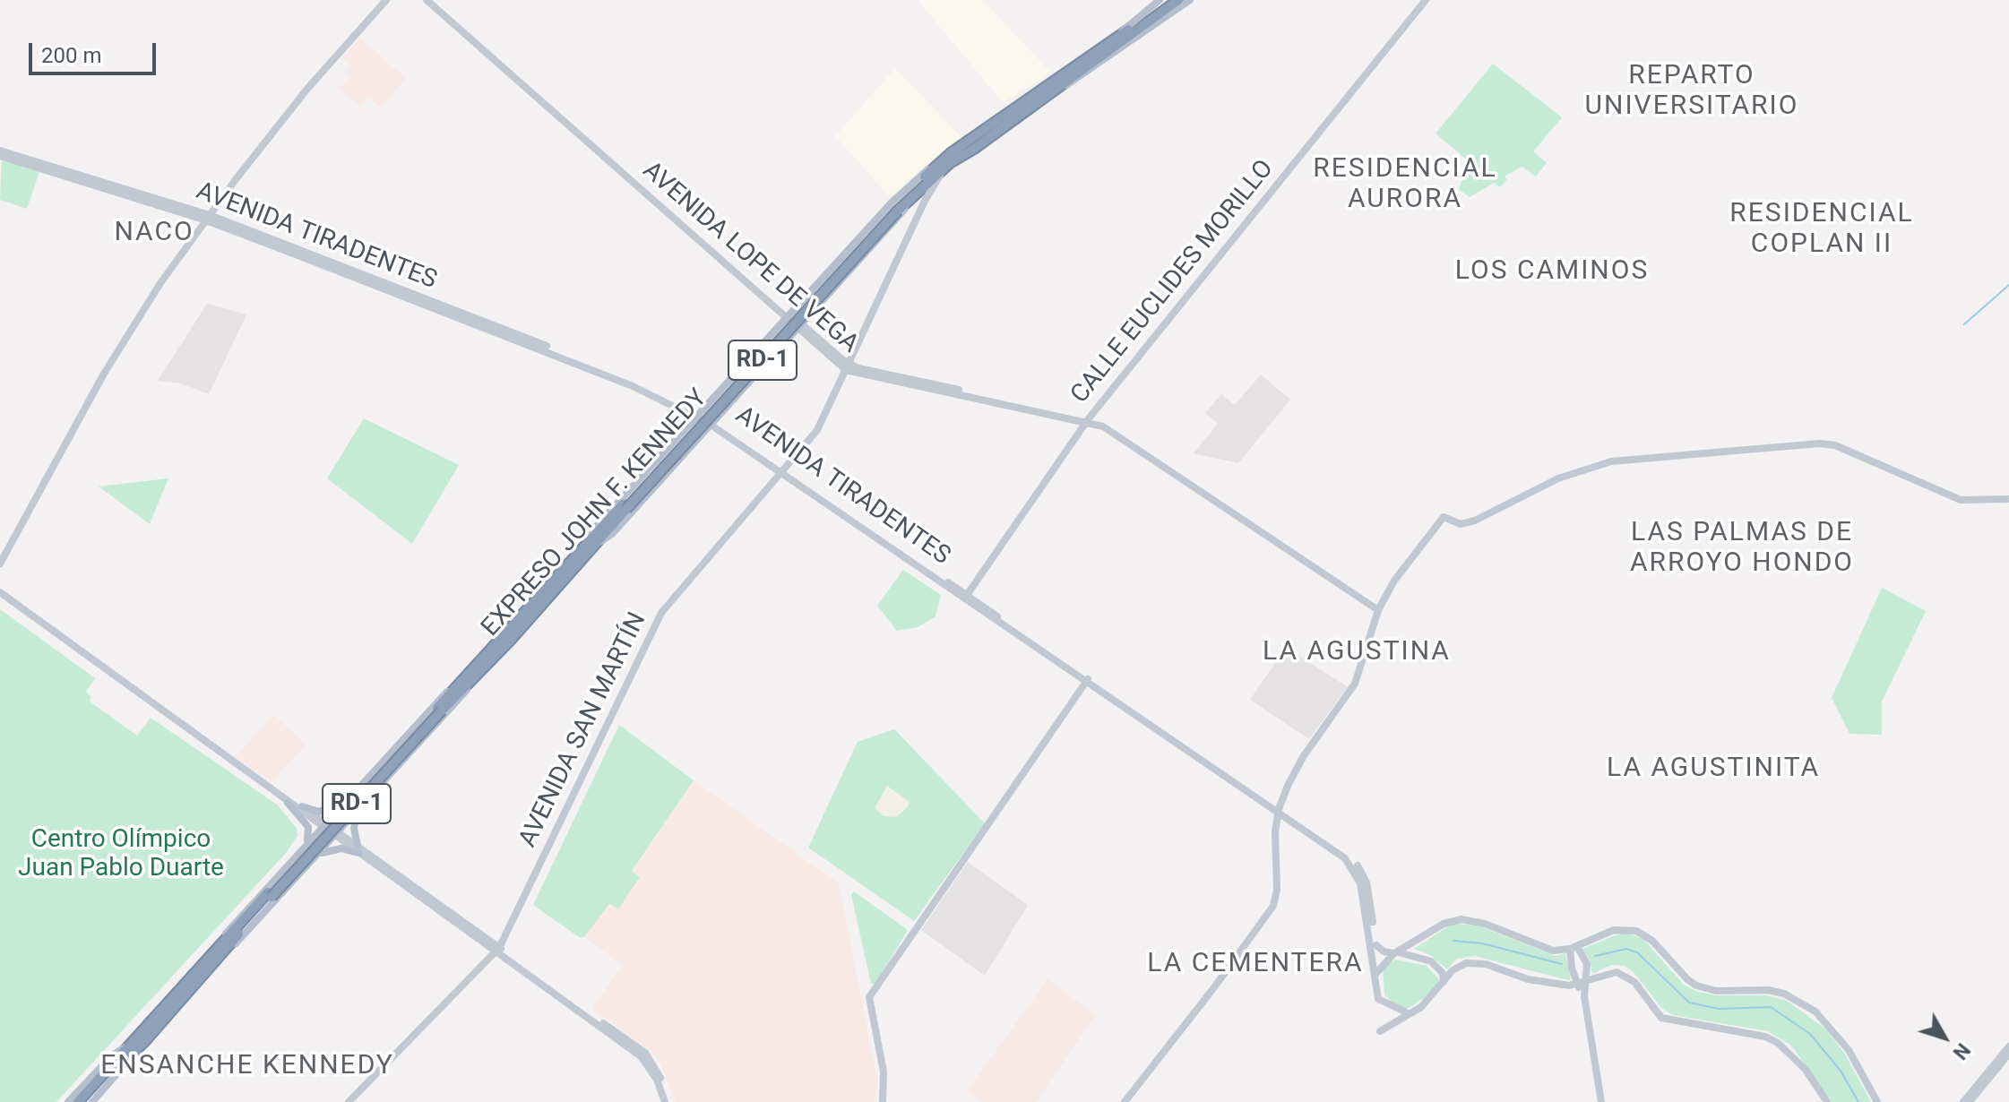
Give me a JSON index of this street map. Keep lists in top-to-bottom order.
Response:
{
  "streets": {
    "highway": ["RD-1", "EXPRESO JOHN F. KENNEDY"],
    "main road": [
      "AVENIDA TIRADENTES",
      "AVENIDA LOPE DE VEGA",
      "CALLE EUCLIDES MORILLO",
      "AVENIDA SAN MARTÍN"
    ]
  },
  "crossings": [
    ["AVENIDA TIRADENTES", "CALLE EUCLIDES MORILLO"],
    ["AVENIDA TIRADENTES", "RD-1"],
    ["AVENIDA TIRADENTES", "AVENIDA SAN MARTÍN"],
    ["AVENIDA LOPE DE VEGA", "CALLE EUCLIDES MORILLO"],
    ["AVENIDA LOPE DE VEGA", "RD-1"],
    ["AVENIDA LOPE DE VEGA", "AVENIDA SAN MARTÍN"],
    ["RD-1", "EXPRESO JOHN F. KENNEDY"],
    ["RD-1", "AVENIDA SAN MARTÍN"]
  ],
  "districts": [
    "REPARTO UNIVERSITARIO",
    "RESIDENCIAL AURORA",
    "RESIDENCIAL COPLAN II",
    "NACO",
    "LOS CAMINOS",
    "LAS PALMAS DE ARROYO HONDO",
    "LA AGUSTINA",
    "LA AGUSTINITA",
    "LA CEMENTERA",
    "ENSANCHE KENNEDY"
  ],
  "parks": ["Centro Olímpico Juan Pablo Duarte"],
  "scale_bar": "200 m",
  "north": "bottom right"
}
